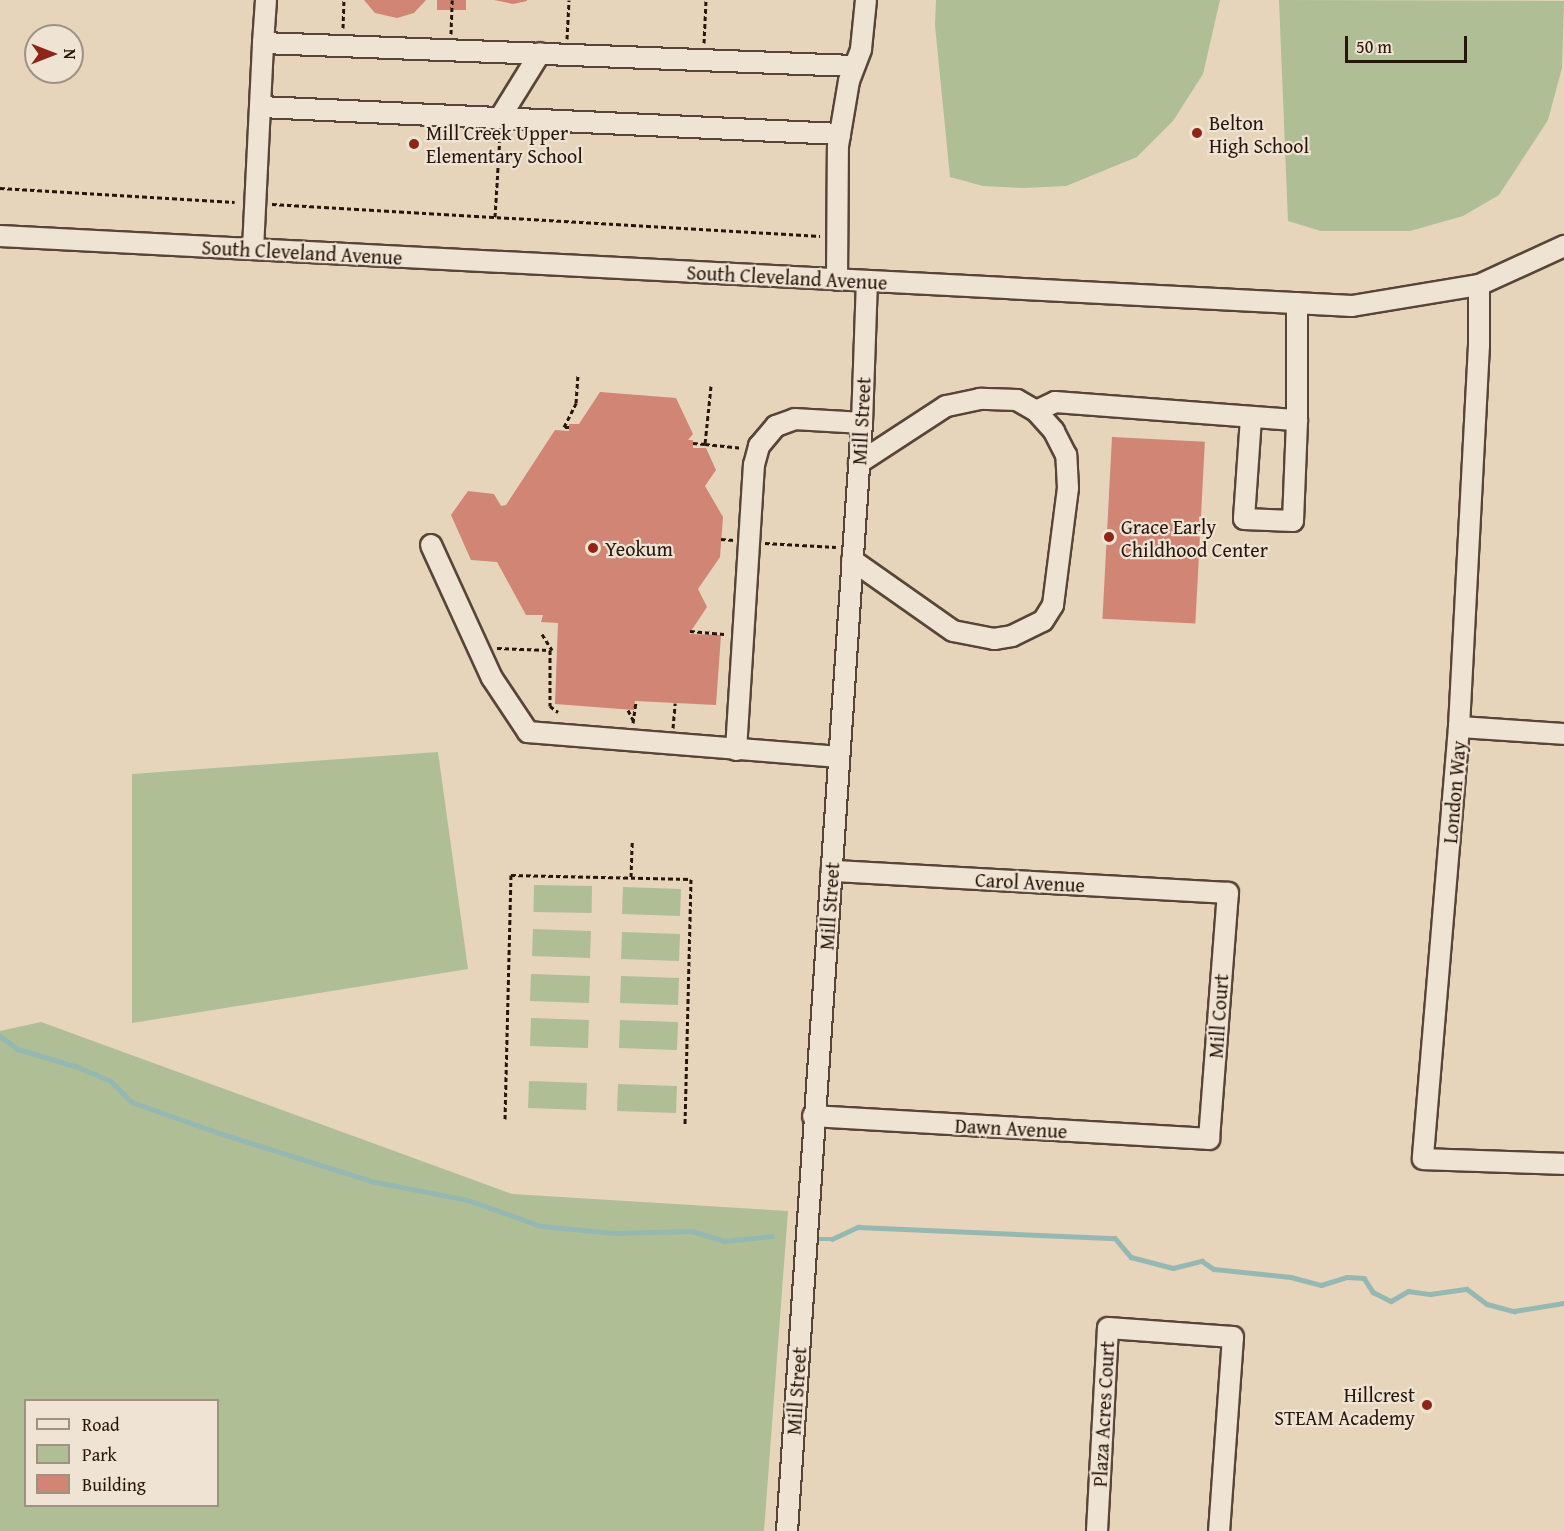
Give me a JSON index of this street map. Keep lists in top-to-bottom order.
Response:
{
  "streets": {
    "street": [
      "South Cleveland Avenue",
      "Mill Street",
      "London Way",
      "Carol Avenue",
      "Mill Court",
      "Dawn Avenue",
      "Plaza Acres Court"
    ]
  },
  "crossings": [
    ["South Cleveland Avenue", "Mill Street"],
    ["South Cleveland Avenue", "London Way"],
    ["Mill Street", "Carol Avenue"],
    ["Mill Street", "Dawn Avenue"],
    ["Carol Avenue", "Mill Court"],
    ["Mill Court", "Dawn Avenue"]
  ],
  "places": [
    "Belton High School",
    "Mill Creek Upper Elementary School",
    "Grace Early Childhood Center",
    "Yeokum",
    "Hillcrest STEAM Academy"
  ],
  "legend": ["Road", "Park", "Building"],
  "scale_bar": "50 m",
  "north": "right"
}
